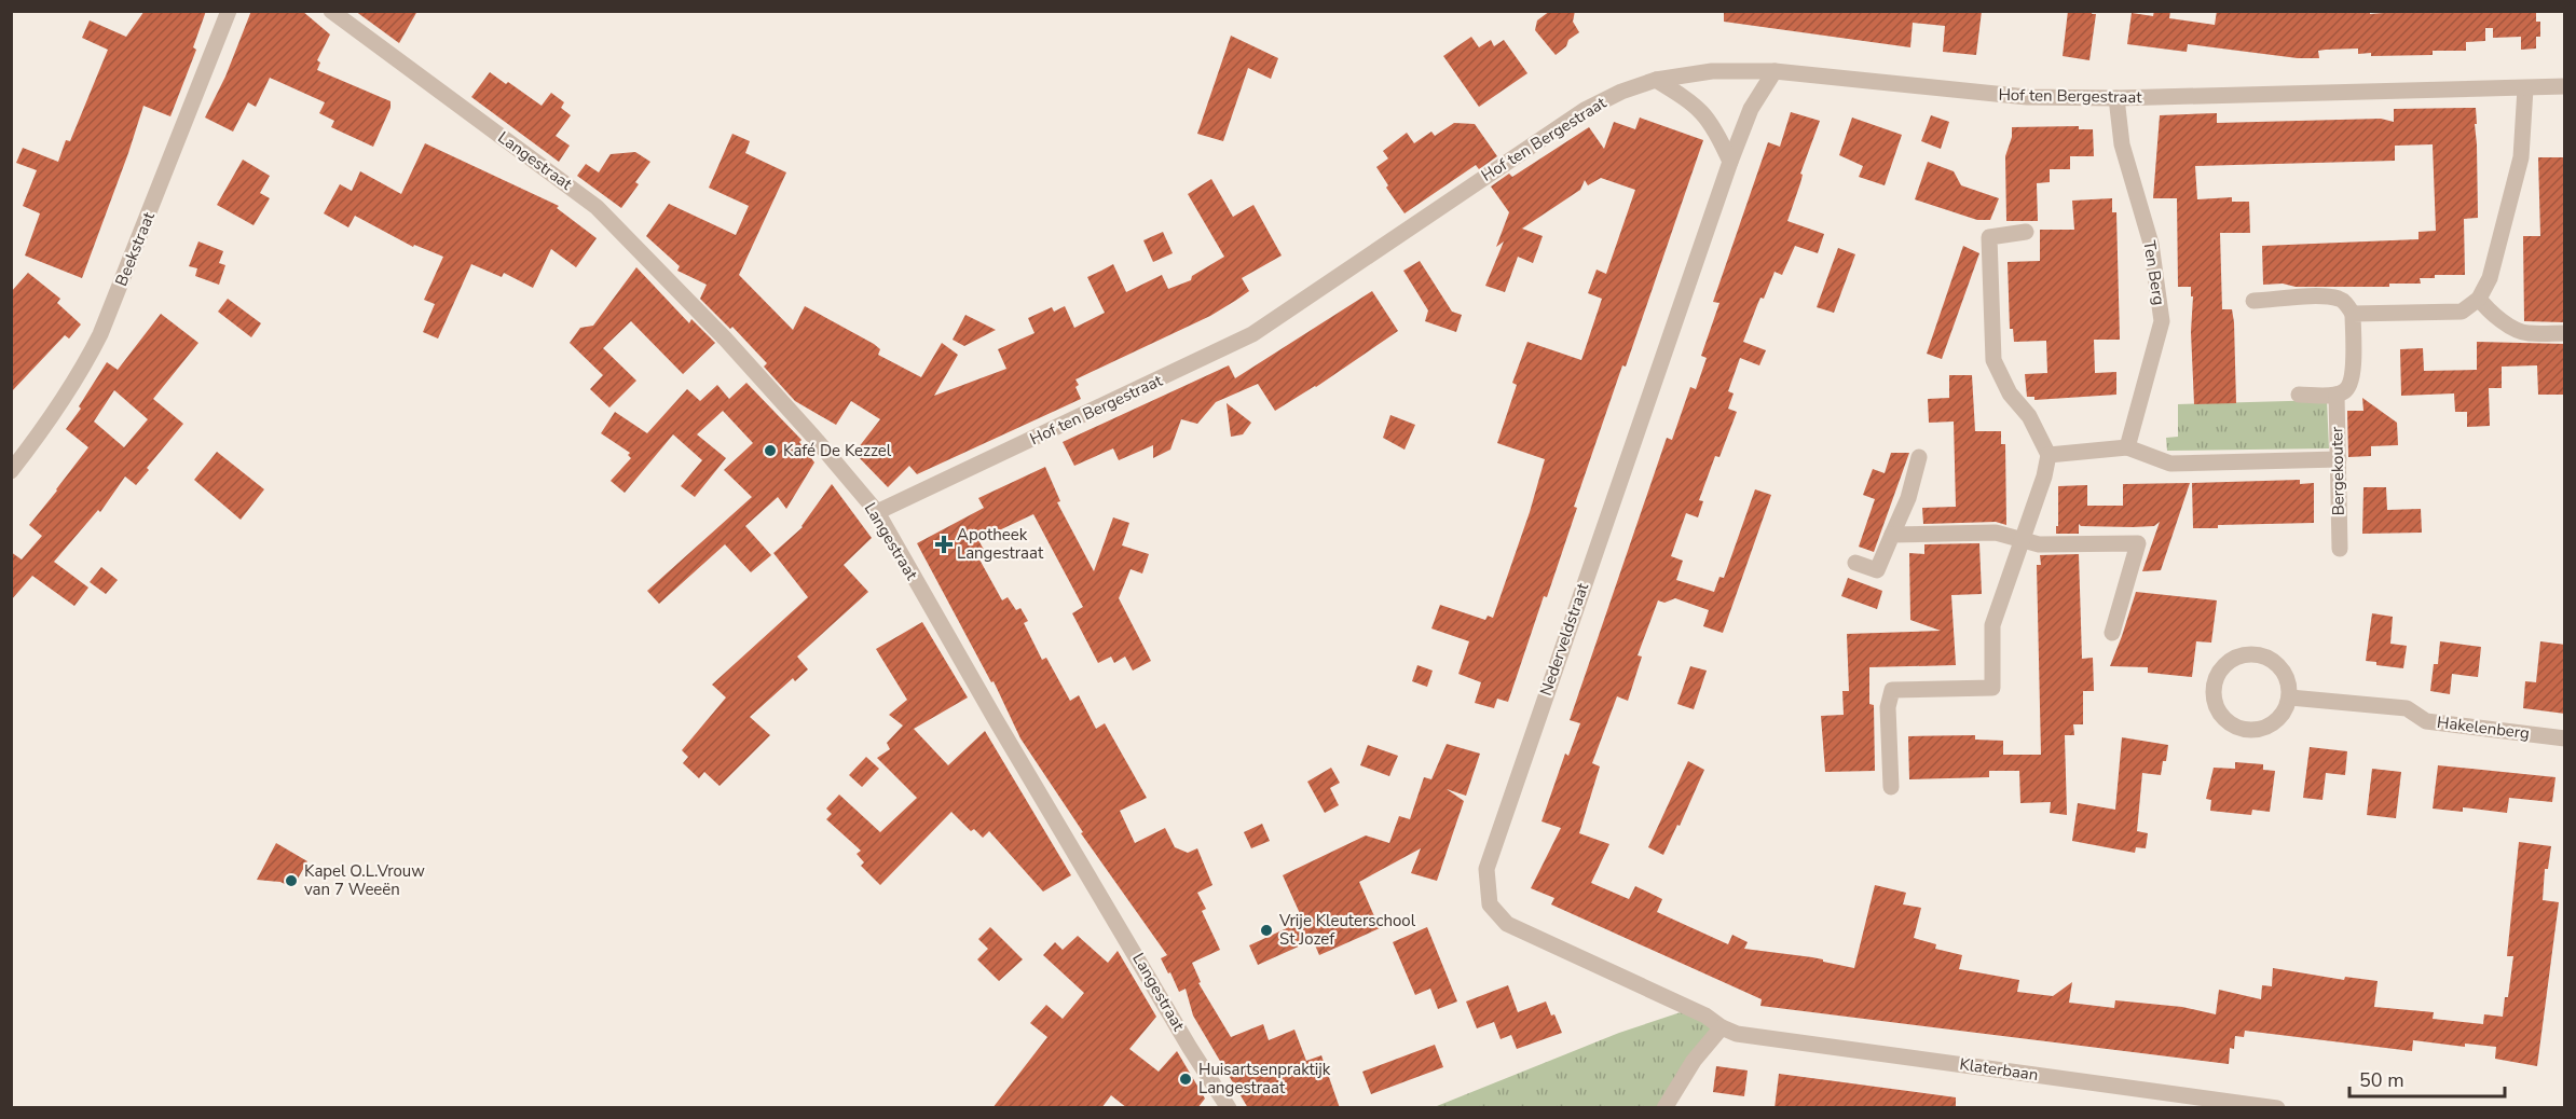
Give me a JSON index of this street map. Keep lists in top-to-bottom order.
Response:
{
  "streets": {
    "street": [
      "Hof ten Bergestraat",
      "Langestraat",
      "Beekstraat",
      "Ten Berg",
      "Bergekouter",
      "Nederveldstraat",
      "Hakelenberg",
      "Klaterbaan"
    ]
  },
  "crossings": [
    ["Hof ten Bergestraat", "Langestraat"],
    ["Hof ten Bergestraat", "Ten Berg"],
    ["Hof ten Bergestraat", "Nederveldstraat"],
    ["Nederveldstraat", "Klaterbaan"]
  ],
  "places": {
    "other": [
      "Kafé De Kezzel",
      "Kapel O.L.Vrouw van 7 Weeën",
      "Vrije Kleuterschool St Jozef",
      "Huisartsenpraktijk Langestraat"
    ],
    "health": ["Apotheek Langestraat"]
  },
  "scale_bar": "50 m"
}
